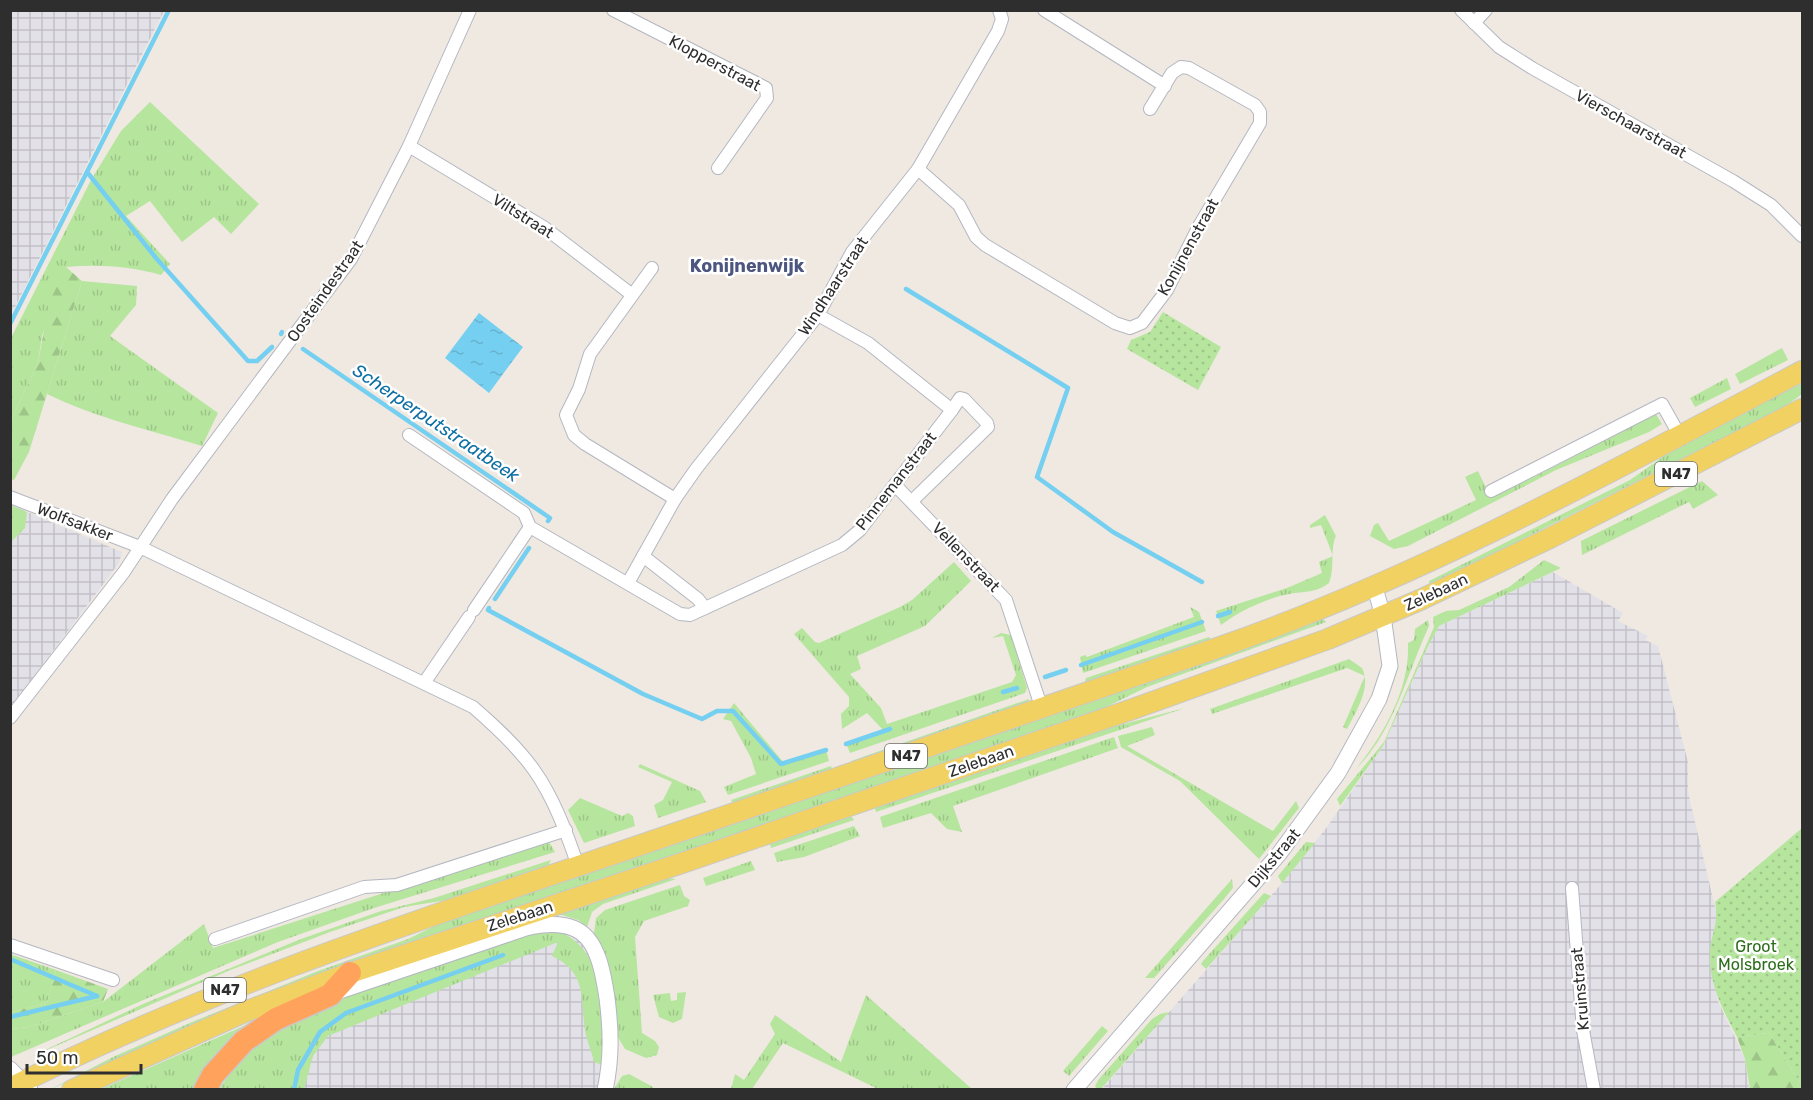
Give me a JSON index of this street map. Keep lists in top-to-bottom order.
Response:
{
  "streets": {
    "main road": ["N47", "Zelebaan"],
    "street": [
      "Klopperstraat",
      "Vierschaarstraat",
      "Viltstraat",
      "Konijnenstraat",
      "Windhaarstraat",
      "Oosteindestraat",
      "Pinnemanstraat",
      "Wolfsakker",
      "Vellenstraat",
      "Dijkstraat",
      "Kruinstraat"
    ]
  },
  "crossings": [
    ["Viltstraat", "Oosteindestraat"],
    ["Konijnenstraat", "Windhaarstraat"],
    ["Windhaarstraat", "Pinnemanstraat"],
    ["Oosteindestraat", "Wolfsakker"],
    ["Pinnemanstraat", "Vellenstraat"],
    ["Vellenstraat", "Zelebaan"],
    ["Zelebaan", "Dijkstraat"]
  ],
  "districts": ["Konijnenwijk"],
  "water": ["Scherperputstraatbeek"],
  "parks": ["Groot Molsbroek"],
  "scale_bar": "50 m"
}
